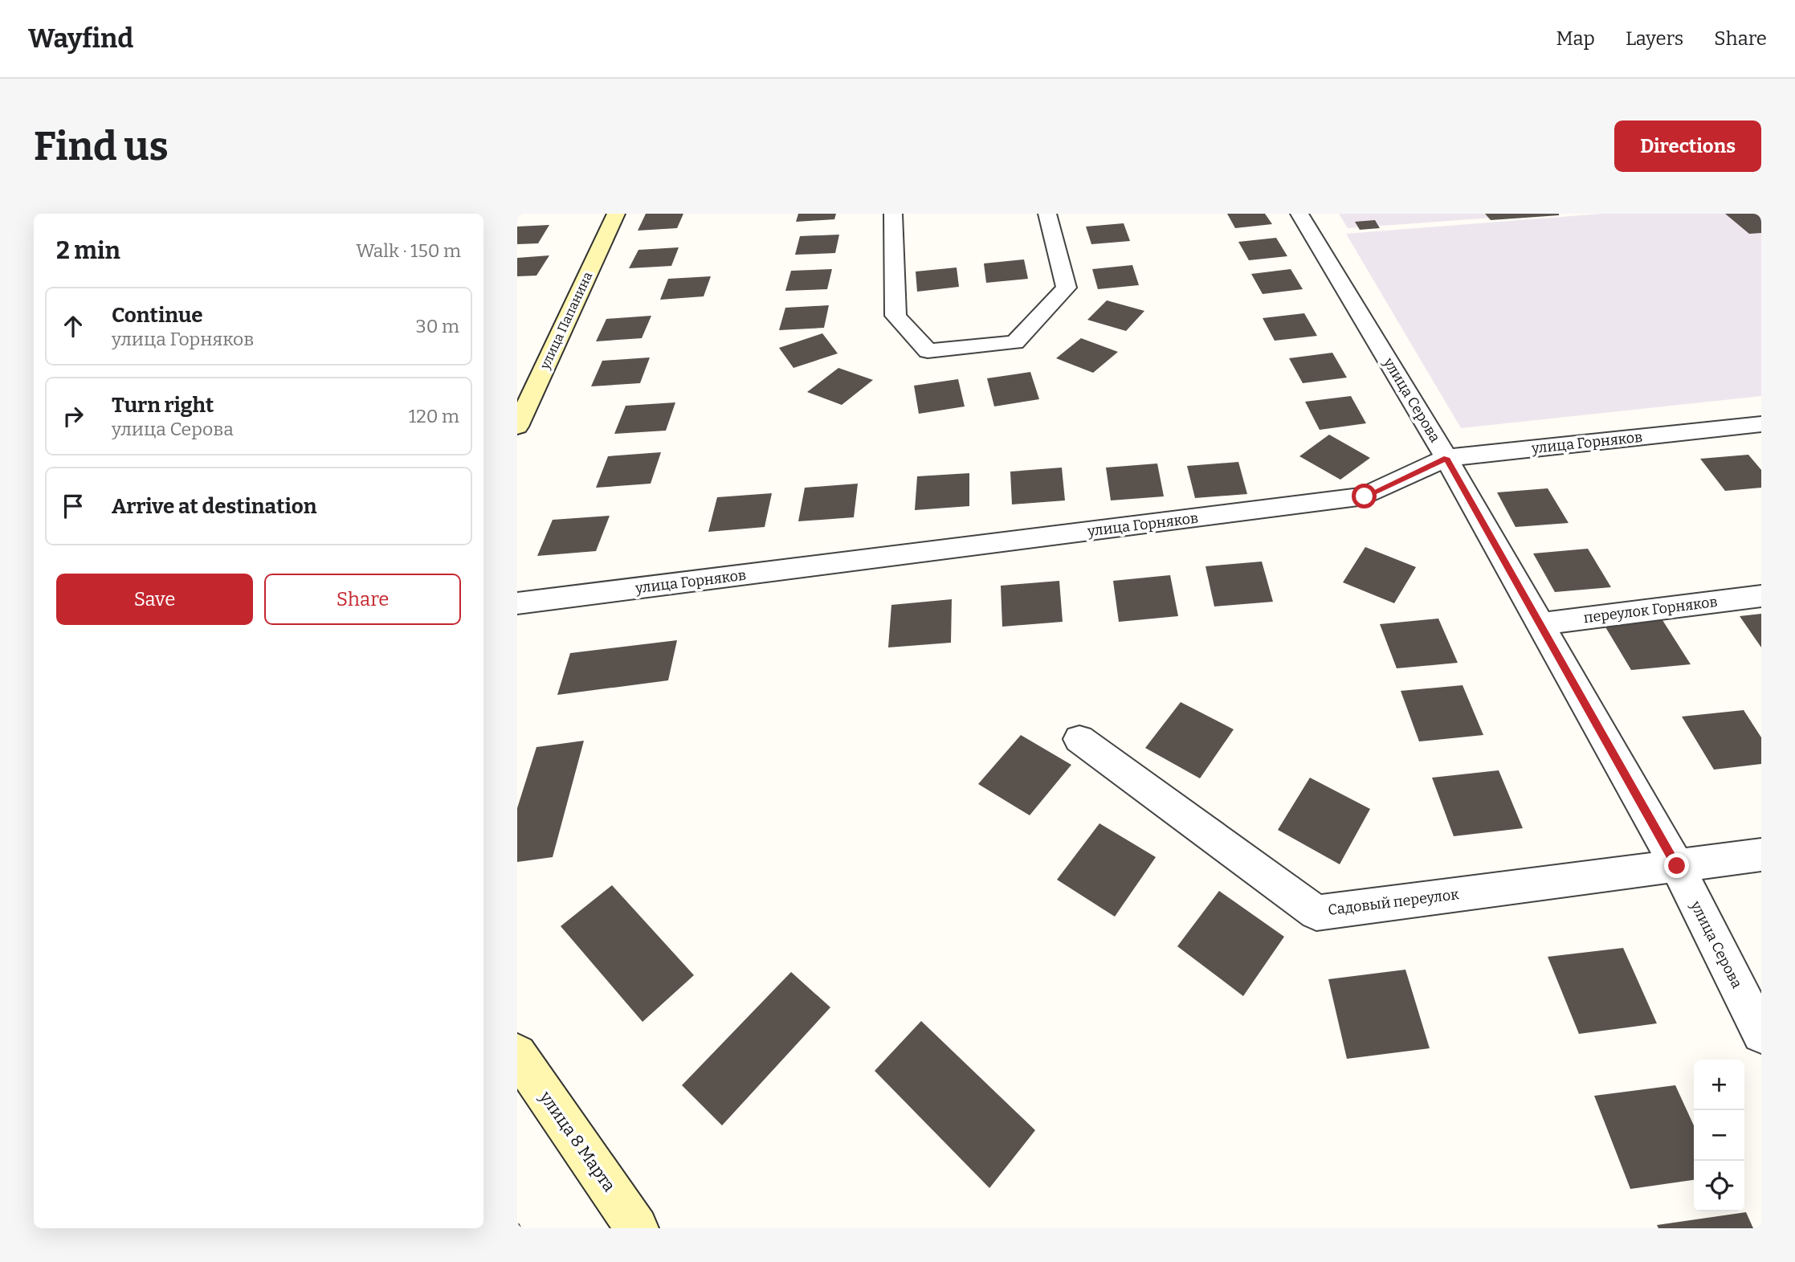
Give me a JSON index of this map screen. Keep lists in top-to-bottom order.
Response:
{
  "streets": {
    "street": [
      "улица Папанина",
      "улица Серова",
      "улица Горняков",
      "переулок Горняков",
      "Садовый переулок",
      "улица 8 Марта"
    ]
  },
  "crossings": [
    ["улица Серова", "улица Горняков"],
    ["улица Серова", "переулок Горняков"],
    ["улица Серова", "Садовый переулок"]
  ],
  "page": {
    "header": "Wayfind",
    "nav": ["Map", "Layers", "Share"],
    "buttons": [
      "Directions",
      ["Save", "Share"]
    ],
    "title": "Find us",
    "heading": ["2 min", "Walk · 150 m"],
    "list": [
      ["Continue", "улица Горняков", "30 m"],
      ["Turn right", "улица Серова", "120 m"],
      "Arrive at destination"
    ],
    "map_buttons": ["+", "−"]
  }
}
